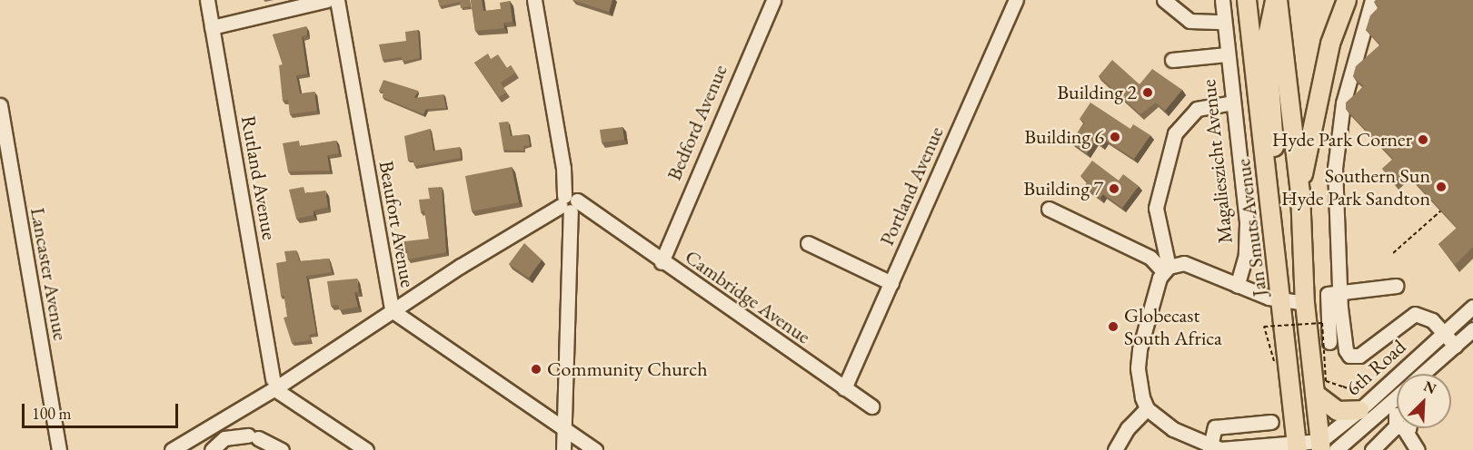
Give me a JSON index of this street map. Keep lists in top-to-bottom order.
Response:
{
  "streets": {
    "main road": ["Jan Smuts Avenue"],
    "street": [
      "Bedford Avenue",
      "Magalieszicht Avenue",
      "Rutland Avenue",
      "Portland Avenue",
      "Beaufort Avenue",
      "Lancaster Avenue",
      "Cambridge Avenue",
      "6th Road"
    ]
  },
  "crossings": [
    ["Bedford Avenue", "Cambridge Avenue"],
    ["Portland Avenue", "Cambridge Avenue"],
    ["Jan Smuts Avenue", "6th Road"]
  ],
  "places": [
    "Building 2",
    "Building 6",
    "Hyde Park Corner",
    "Southern Sun Hyde Park Sandton",
    "Building 7",
    "Globecast South Africa",
    "Community Church"
  ],
  "scale_bar": "100 m",
  "north": "top right"
}
